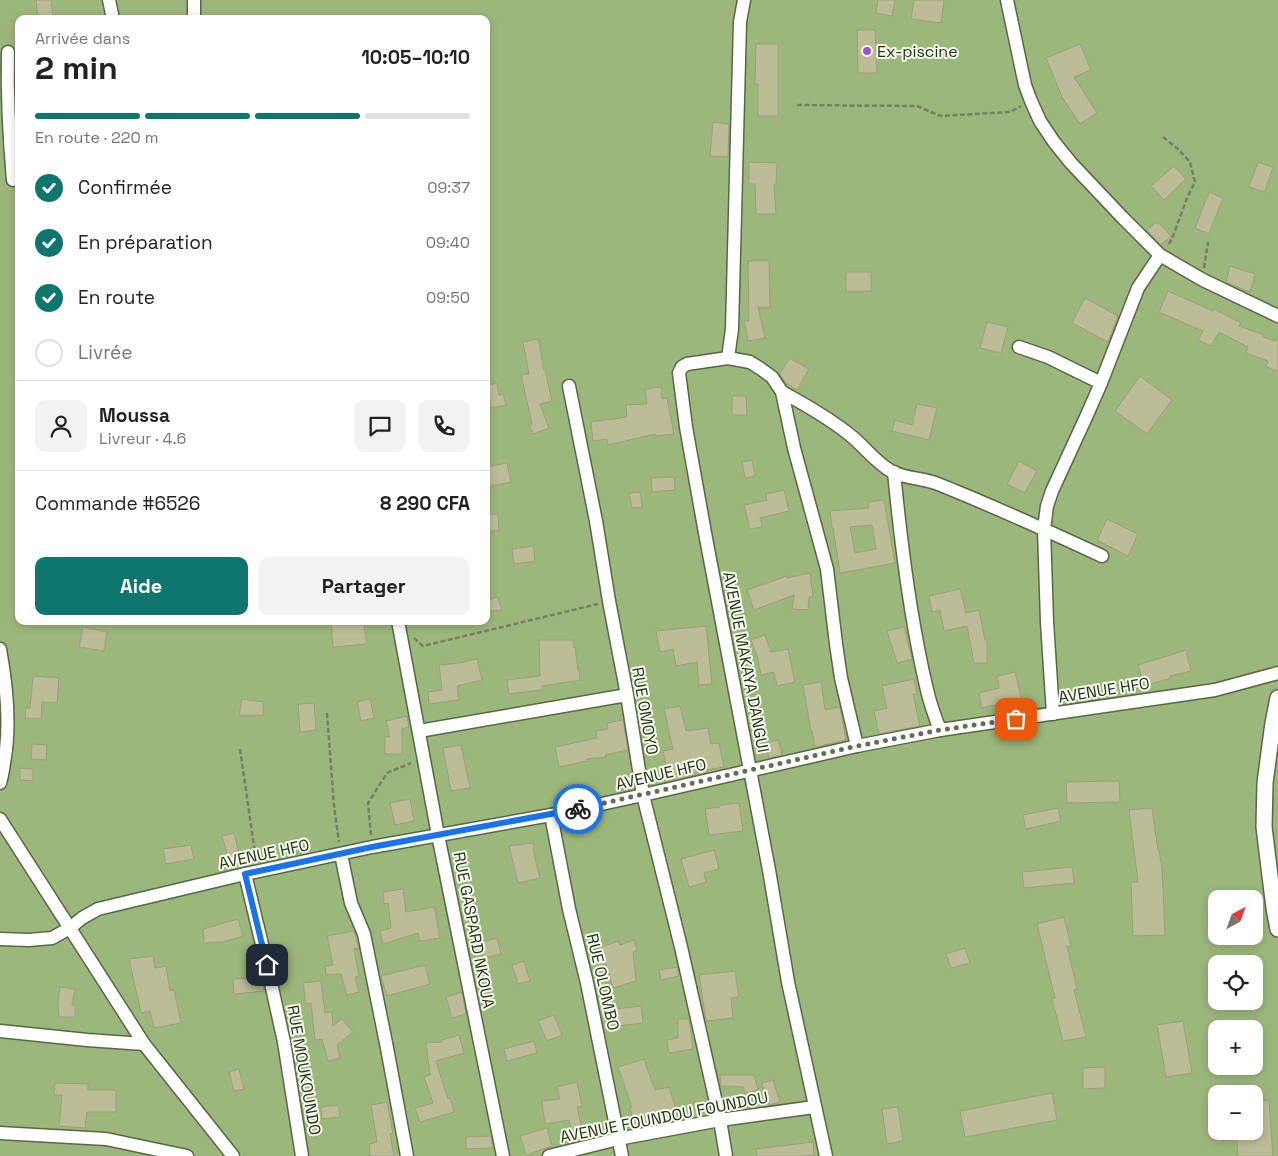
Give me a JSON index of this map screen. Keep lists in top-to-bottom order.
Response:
{
  "streets": {
    "street": [
      "AVENUE MAKAYA DANGUI",
      "AVENUE HFO",
      "RUE OMOYO",
      "RUE GASPARD NKOUA",
      "RUE OLOMBO",
      "RUE MOUKOUNDO",
      "AVENUE FOUNDOU FOUNDOU"
    ]
  },
  "crossings": [
    ["AVENUE MAKAYA DANGUI", "AVENUE HFO"],
    ["AVENUE MAKAYA DANGUI", "AVENUE FOUNDOU FOUNDOU"],
    ["AVENUE HFO", "RUE OMOYO"],
    ["AVENUE HFO", "RUE GASPARD NKOUA"],
    ["AVENUE HFO", "RUE OLOMBO"],
    ["AVENUE HFO", "RUE MOUKOUNDO"],
    ["RUE OMOYO", "AVENUE FOUNDOU FOUNDOU"],
    ["RUE OLOMBO", "AVENUE FOUNDOU FOUNDOU"]
  ],
  "places": ["Ex-piscine"],
  "north": "top right",
  "page": {
    "heading": ["2 min", "Arrivée dans", "10:05–10:10"],
    "panel": [
      "Moussa",
      "Livreur · 4.6",
      "Commande #6526",
      "8 290 CFA"
    ],
    "bar": "En route · 220 m",
    "list": [
      ["Confirmée", "09:37"],
      ["En préparation", "09:40"],
      ["En route", "09:50"],
      "Livrée"
    ],
    "buttons": ["Aide", "Partager"],
    "map_buttons": ["+", "−"]
  }
}
